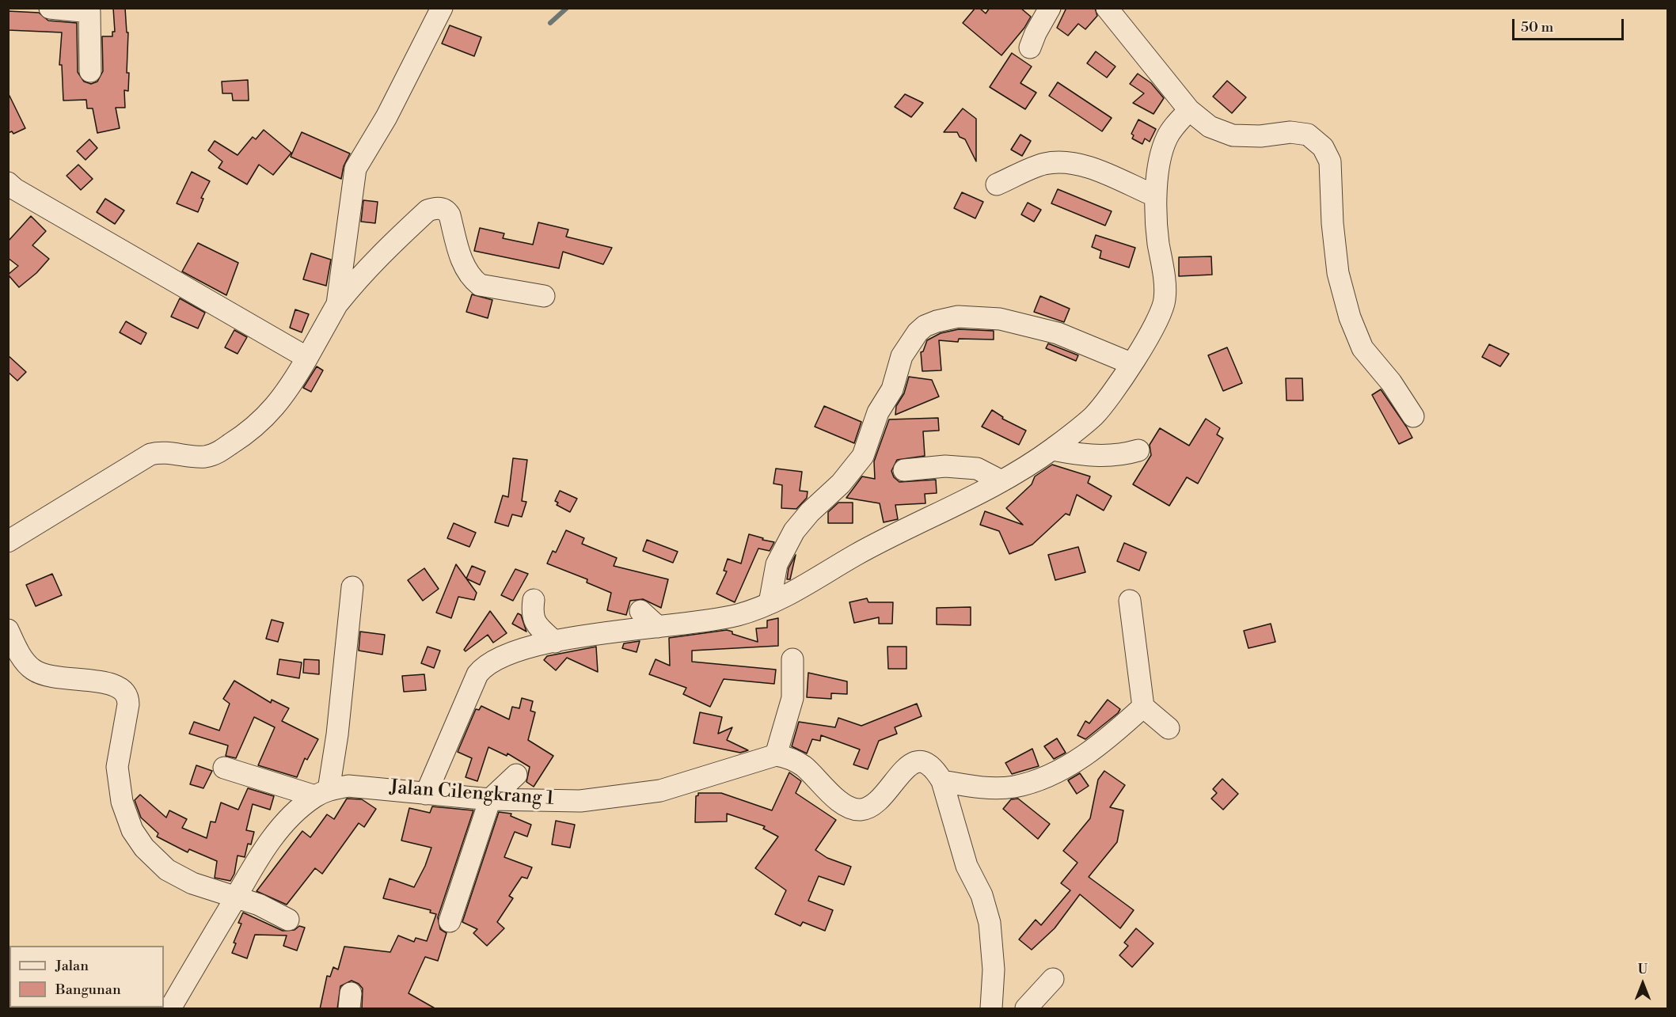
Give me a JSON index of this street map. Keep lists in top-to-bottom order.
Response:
{
  "streets": {
    "street": ["Jalan Cilengkrang 1"]
  },
  "legend": ["Jalan", "Bangunan"],
  "scale_bar": "50 m",
  "north": "top"
}
